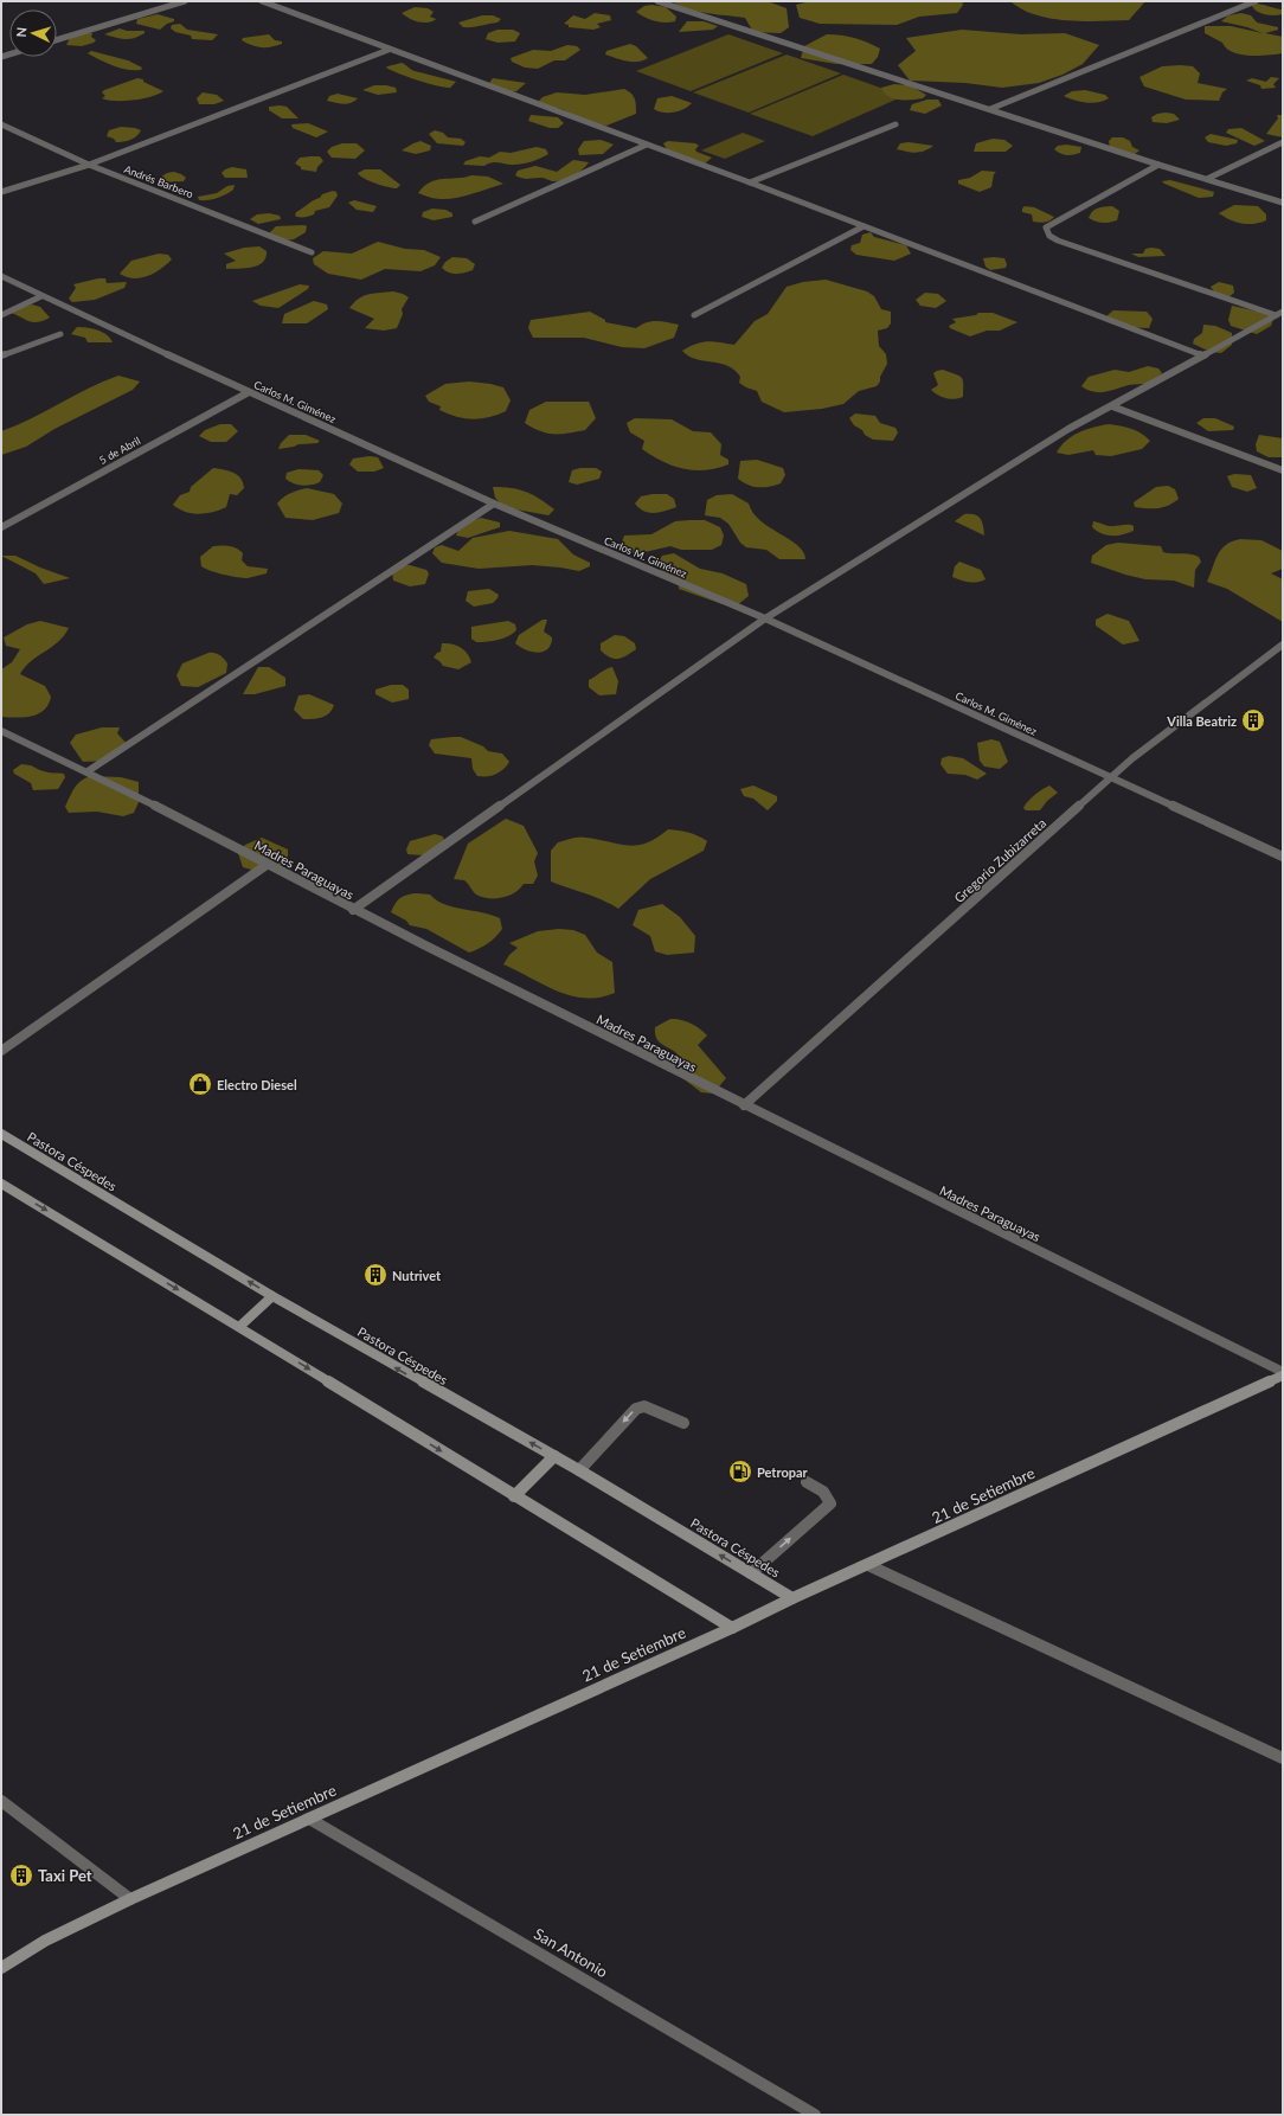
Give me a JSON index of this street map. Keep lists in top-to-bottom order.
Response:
{
  "streets": {
    "main road": ["Pastora Céspedes", "21 de Setiembre"],
    "street": [
      "Andrés Barbero",
      "Carlos M. Giménez",
      "5 de Abril",
      "Gregorio Zubizarreta",
      "Madres Paraguayas",
      "San Antonio"
    ]
  },
  "crossings": [
    ["Carlos M. Giménez", "5 de Abril"],
    ["Carlos M. Giménez", "Gregorio Zubizarreta"],
    ["Gregorio Zubizarreta", "Madres Paraguayas"],
    ["Pastora Céspedes", "21 de Setiembre"],
    ["21 de Setiembre", "San Antonio"]
  ],
  "places": {
    "building": ["Villa Beatriz", "Nutrivet", "Taxi Pet"],
    "shop": ["Electro Diesel"],
    "fuel station": ["Petropar"]
  },
  "north": "left"
}
